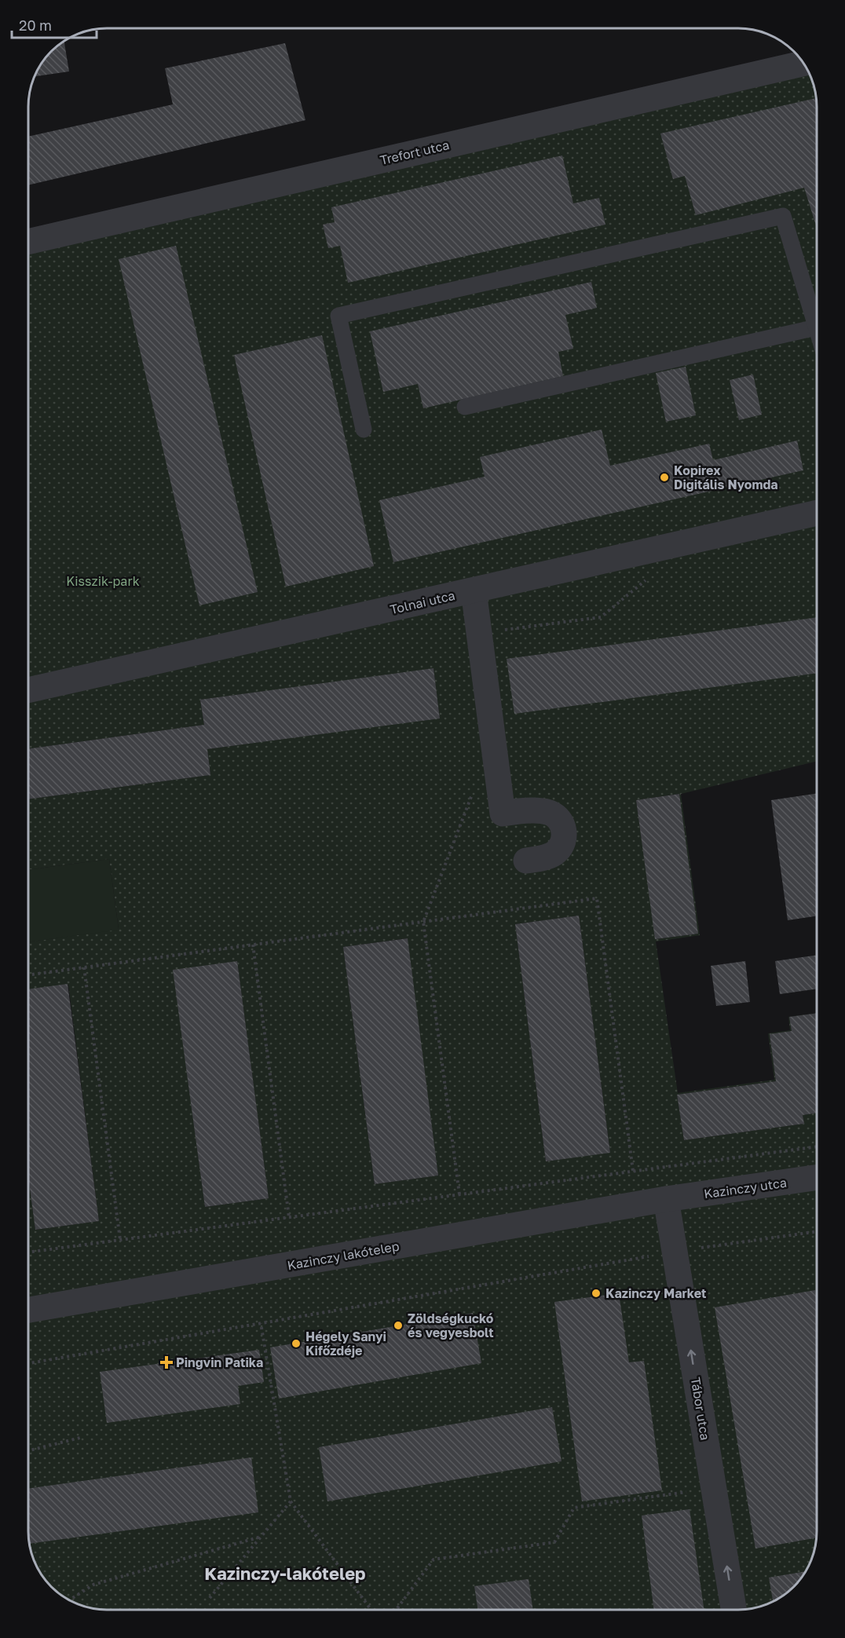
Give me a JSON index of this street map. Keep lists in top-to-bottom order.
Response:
{
  "streets": {
    "street": [
      "Trefort utca",
      "Tolnai utca",
      "Kazinczy utca",
      "Kazinczy lakótelep",
      "Tábor utca"
    ]
  },
  "crossings": [
    ["Kazinczy utca", "Kazinczy lakótelep"],
    ["Kazinczy utca", "Tábor utca"],
    ["Kazinczy lakótelep", "Tábor utca"]
  ],
  "one_way": ["Tábor utca"],
  "districts": ["Kazinczy-lakótelep"],
  "parks": ["Kisszik-park"],
  "places": {
    "other": [
      "Kopirex Digitális Nyomda",
      "Kazinczy Market",
      "Zöldségkuckó és vegyesbolt",
      "Hégely Sanyi Kifőzdéje"
    ],
    "health": ["Pingvin Patika"]
  },
  "scale_bar": "20 m"
}
